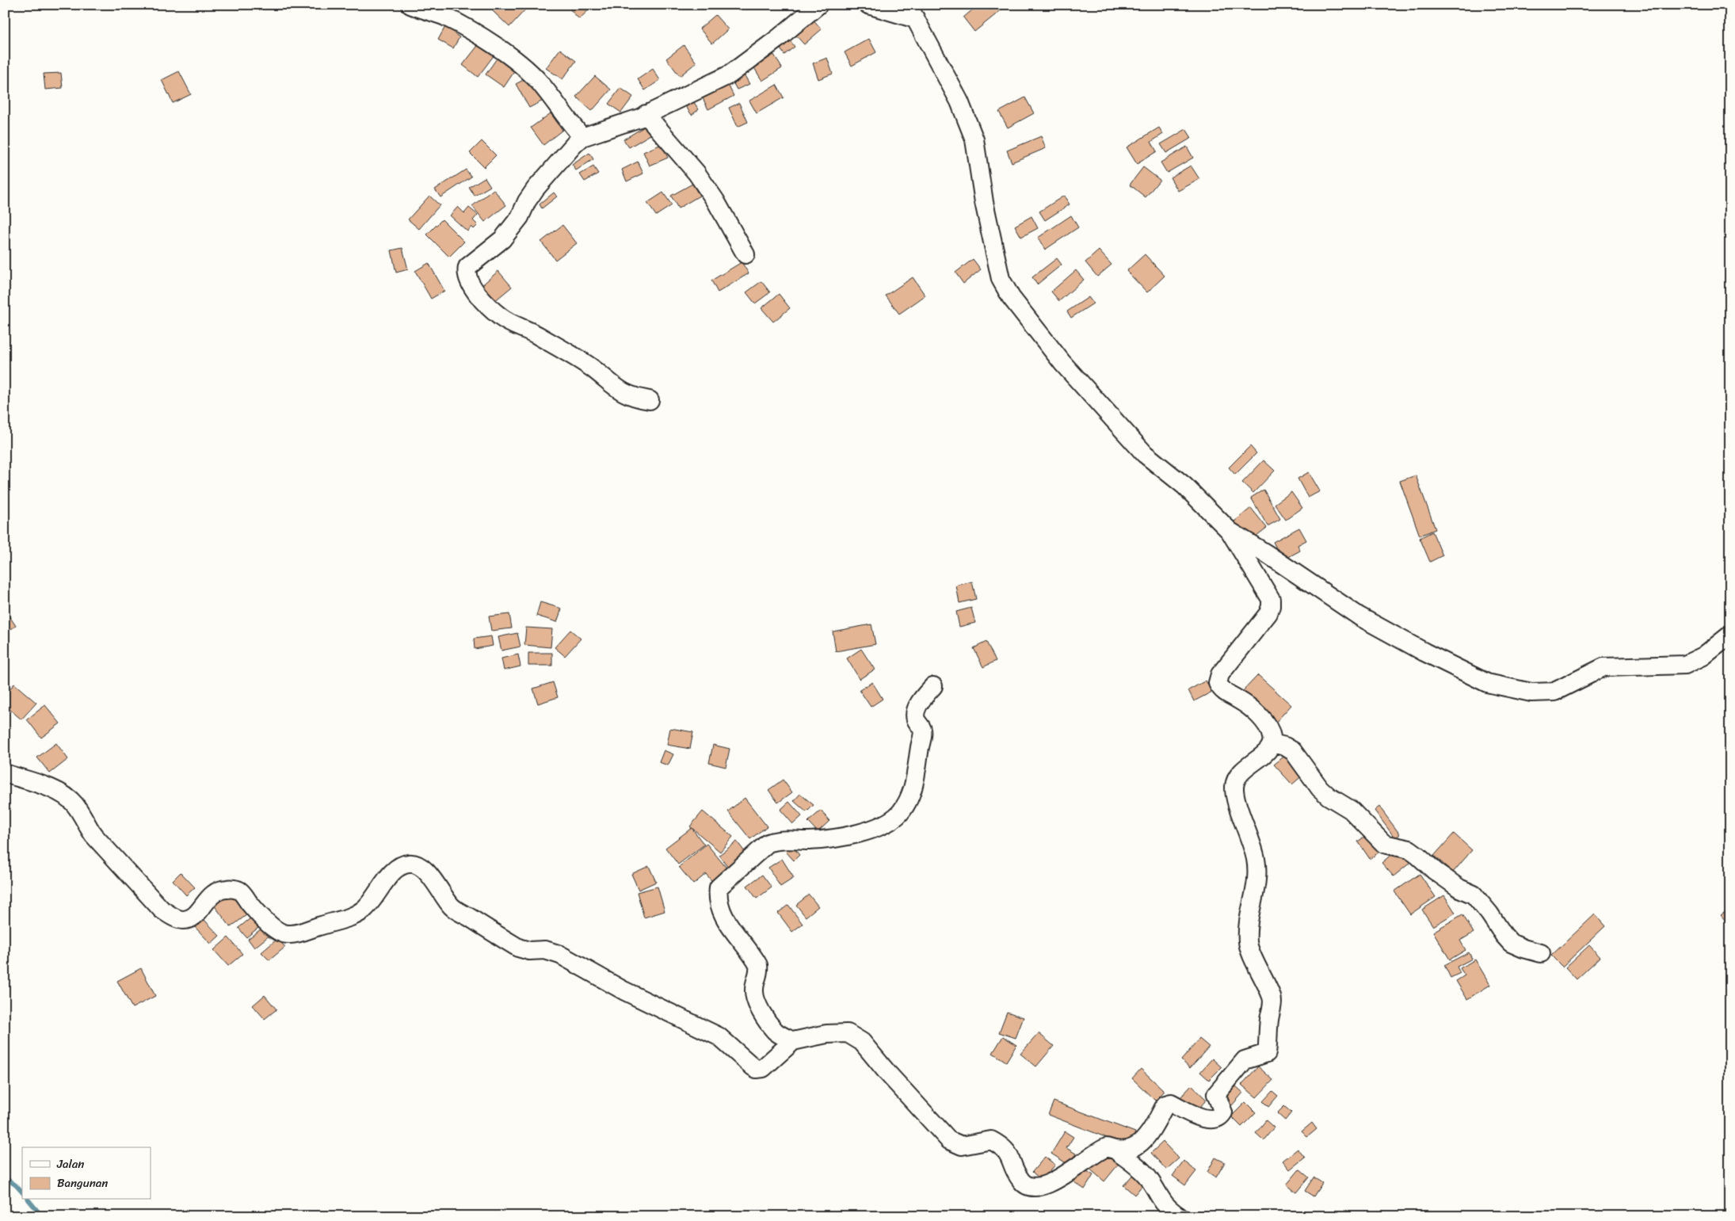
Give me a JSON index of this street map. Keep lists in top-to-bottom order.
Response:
{
  "legend": ["Jalan", "Bangunan"]
}
